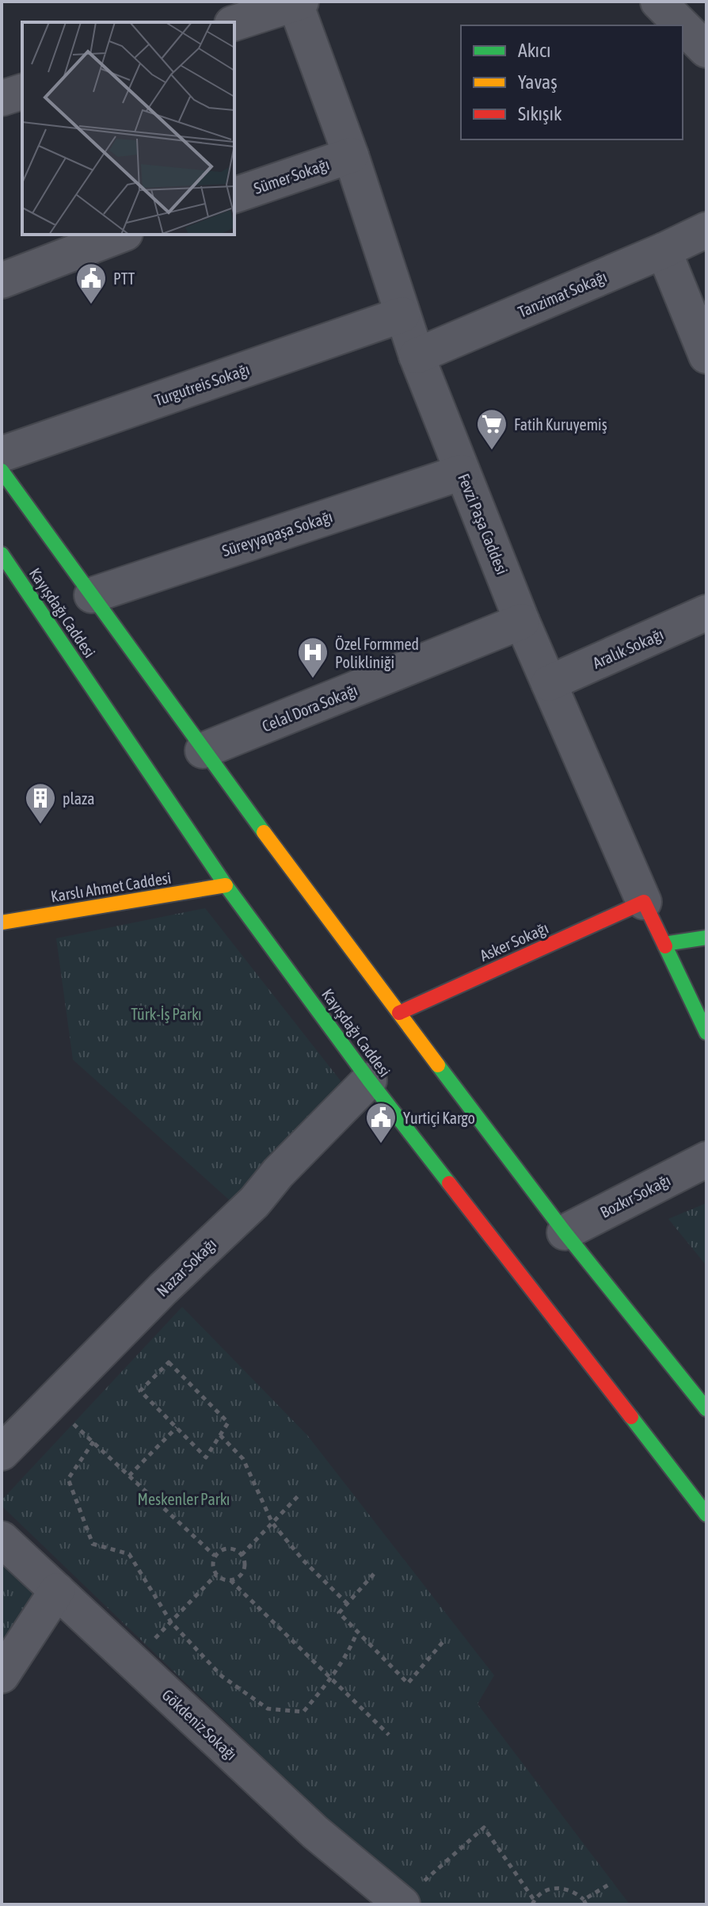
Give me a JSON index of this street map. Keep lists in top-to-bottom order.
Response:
{
  "streets": {
    "main road": [
      "Fevzi Paşa Caddesi",
      "Kayışdağı Caddesi",
      "Karslı Ahmet Caddesi",
      "Asker Sokağı"
    ],
    "street": [
      "Sümer Sokağı",
      "Tanzimat Sokağı",
      "Turgutreis Sokağı",
      "Süreyyapaşa Sokağı",
      "Aralık Sokağı",
      "Celal Dora Sokağı",
      "Bozkır Sokağı",
      "Nazar Sokağı",
      "Gökdeniz Sokağı"
    ]
  },
  "crossings": [
    ["Sümer Sokağı", "Fevzi Paşa Caddesi"],
    ["Tanzimat Sokağı", "Fevzi Paşa Caddesi"],
    ["Turgutreis Sokağı", "Fevzi Paşa Caddesi"],
    ["Fevzi Paşa Caddesi", "Süreyyapaşa Sokağı"],
    ["Fevzi Paşa Caddesi", "Aralık Sokağı"],
    ["Fevzi Paşa Caddesi", "Celal Dora Sokağı"],
    ["Fevzi Paşa Caddesi", "Asker Sokağı"],
    ["Süreyyapaşa Sokağı", "Kayışdağı Caddesi"],
    ["Kayışdağı Caddesi", "Celal Dora Sokağı"],
    ["Kayışdağı Caddesi", "Karslı Ahmet Caddesi"],
    ["Kayışdağı Caddesi", "Asker Sokağı"],
    ["Kayışdağı Caddesi", "Bozkır Sokağı"],
    ["Kayışdağı Caddesi", "Nazar Sokağı"]
  ],
  "parks": ["Türk-İş Parkı", "Meskenler Parkı"],
  "places": {
    "public building": ["PTT", "Yurtiçi Kargo"],
    "supermarket": ["Fatih Kuruyemiş"],
    "hospital": ["Özel Formmed Polikliniği"],
    "building": ["plaza"]
  },
  "legend": ["Akıcı", "Yavaş", "Sıkışık"]
}
